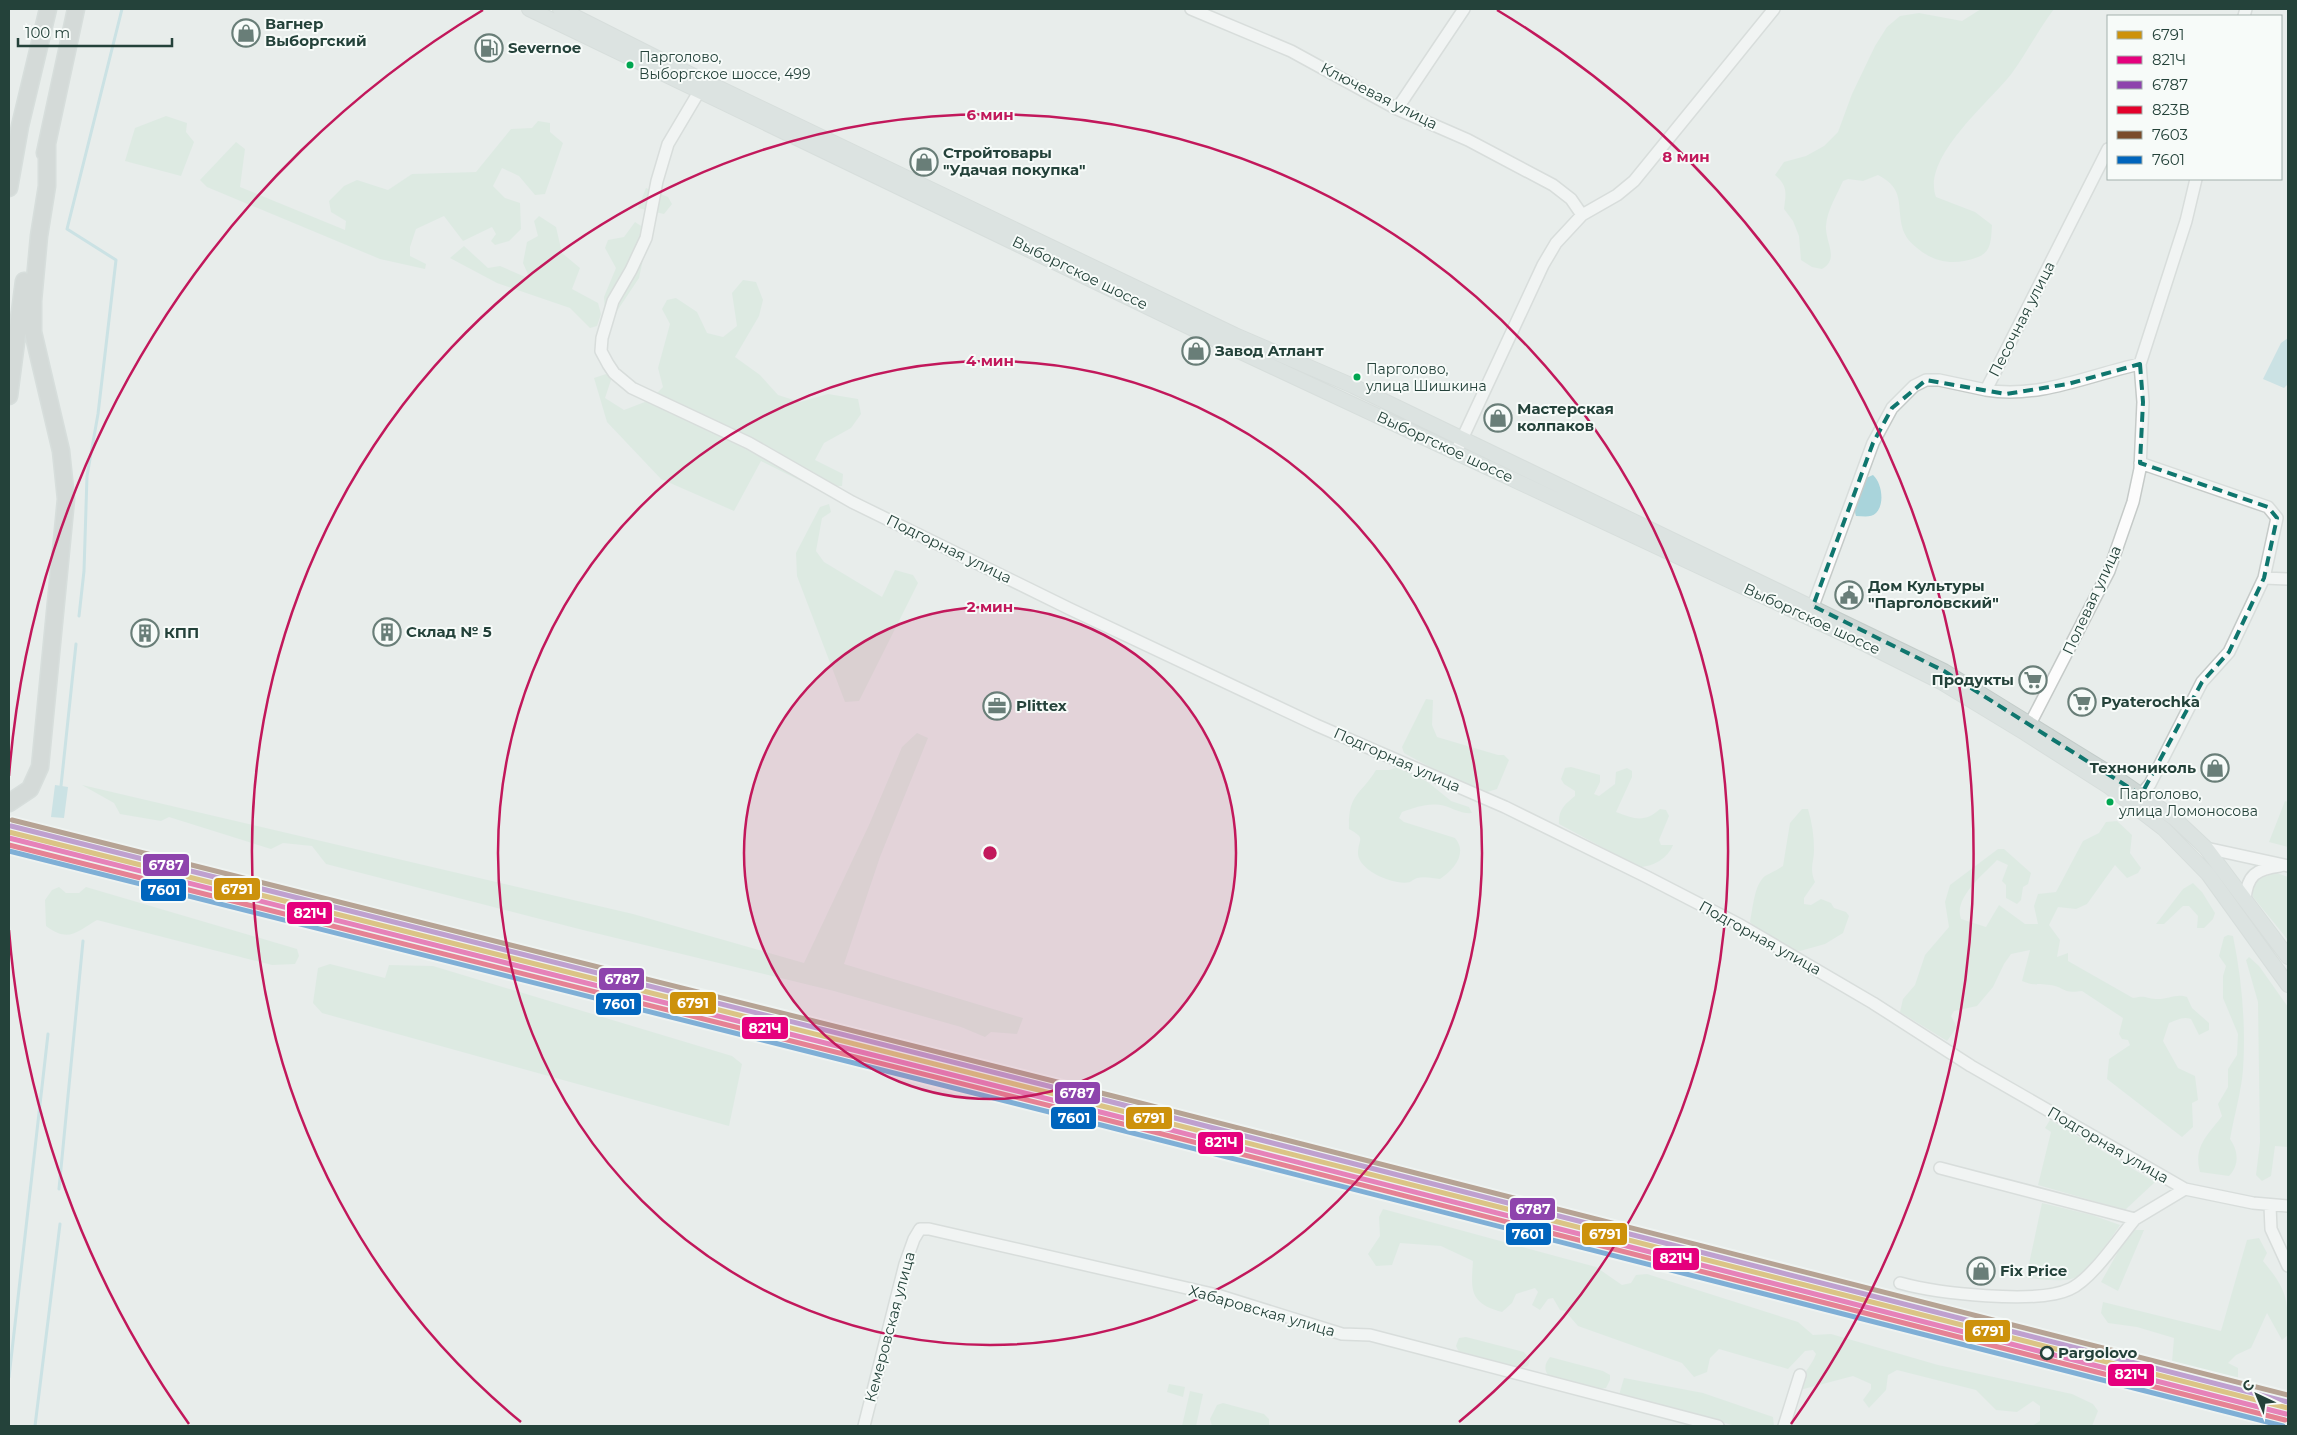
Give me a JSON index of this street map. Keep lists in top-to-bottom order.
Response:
{
  "streets": {
    "main road": ["Выборгское шоссе"],
    "street": [
      "Ключевая улица",
      "Песочная улица",
      "Подгорная улица",
      "Полевая улица",
      "Хабаровская улица",
      "Кемеровская улица"
    ]
  },
  "crossings": [
    ["Выборгское шоссе", "Песочная улица"],
    ["Выборгское шоссе", "Подгорная улица"],
    ["Выборгское шоссе", "Полевая улица"],
    ["Хабаровская улица", "Кемеровская улица"]
  ],
  "places": {
    "shop": [
      "Вагнер Выборгский",
      "Cтройтовары \"Удачая покупка\"",
      "Завод Атлант",
      "Мастерская колпаков",
      "Технониколь",
      "Fix Price"
    ],
    "fuel station": ["Severnoe"],
    "other": [
      "Парголово, Выборгское шоссе, 499",
      "Парголово, улица Шишкина",
      "Парголово, улица Ломоносова",
      "Pargolovo"
    ],
    "public building": ["Дом Культуры \"Парголовский\""],
    "building": ["Склад № 5", "КПП"],
    "supermarket": ["Продукты", "Pyaterochka"],
    "office": ["Plittex"]
  },
  "lines": [
    "transit line 7603",
    "transit line 6787",
    "transit line 6791",
    "transit line 821Ч",
    "transit line 823В",
    "transit line 7601"
  ],
  "legend": [
    "6791",
    "821Ч",
    "6787",
    "823В",
    "7603",
    "7601"
  ],
  "scale_bar": "100 m",
  "north": "top left",
  "rings": [
    "6 мин",
    "8 мин",
    "4 мин",
    "2 мин"
  ]
}
